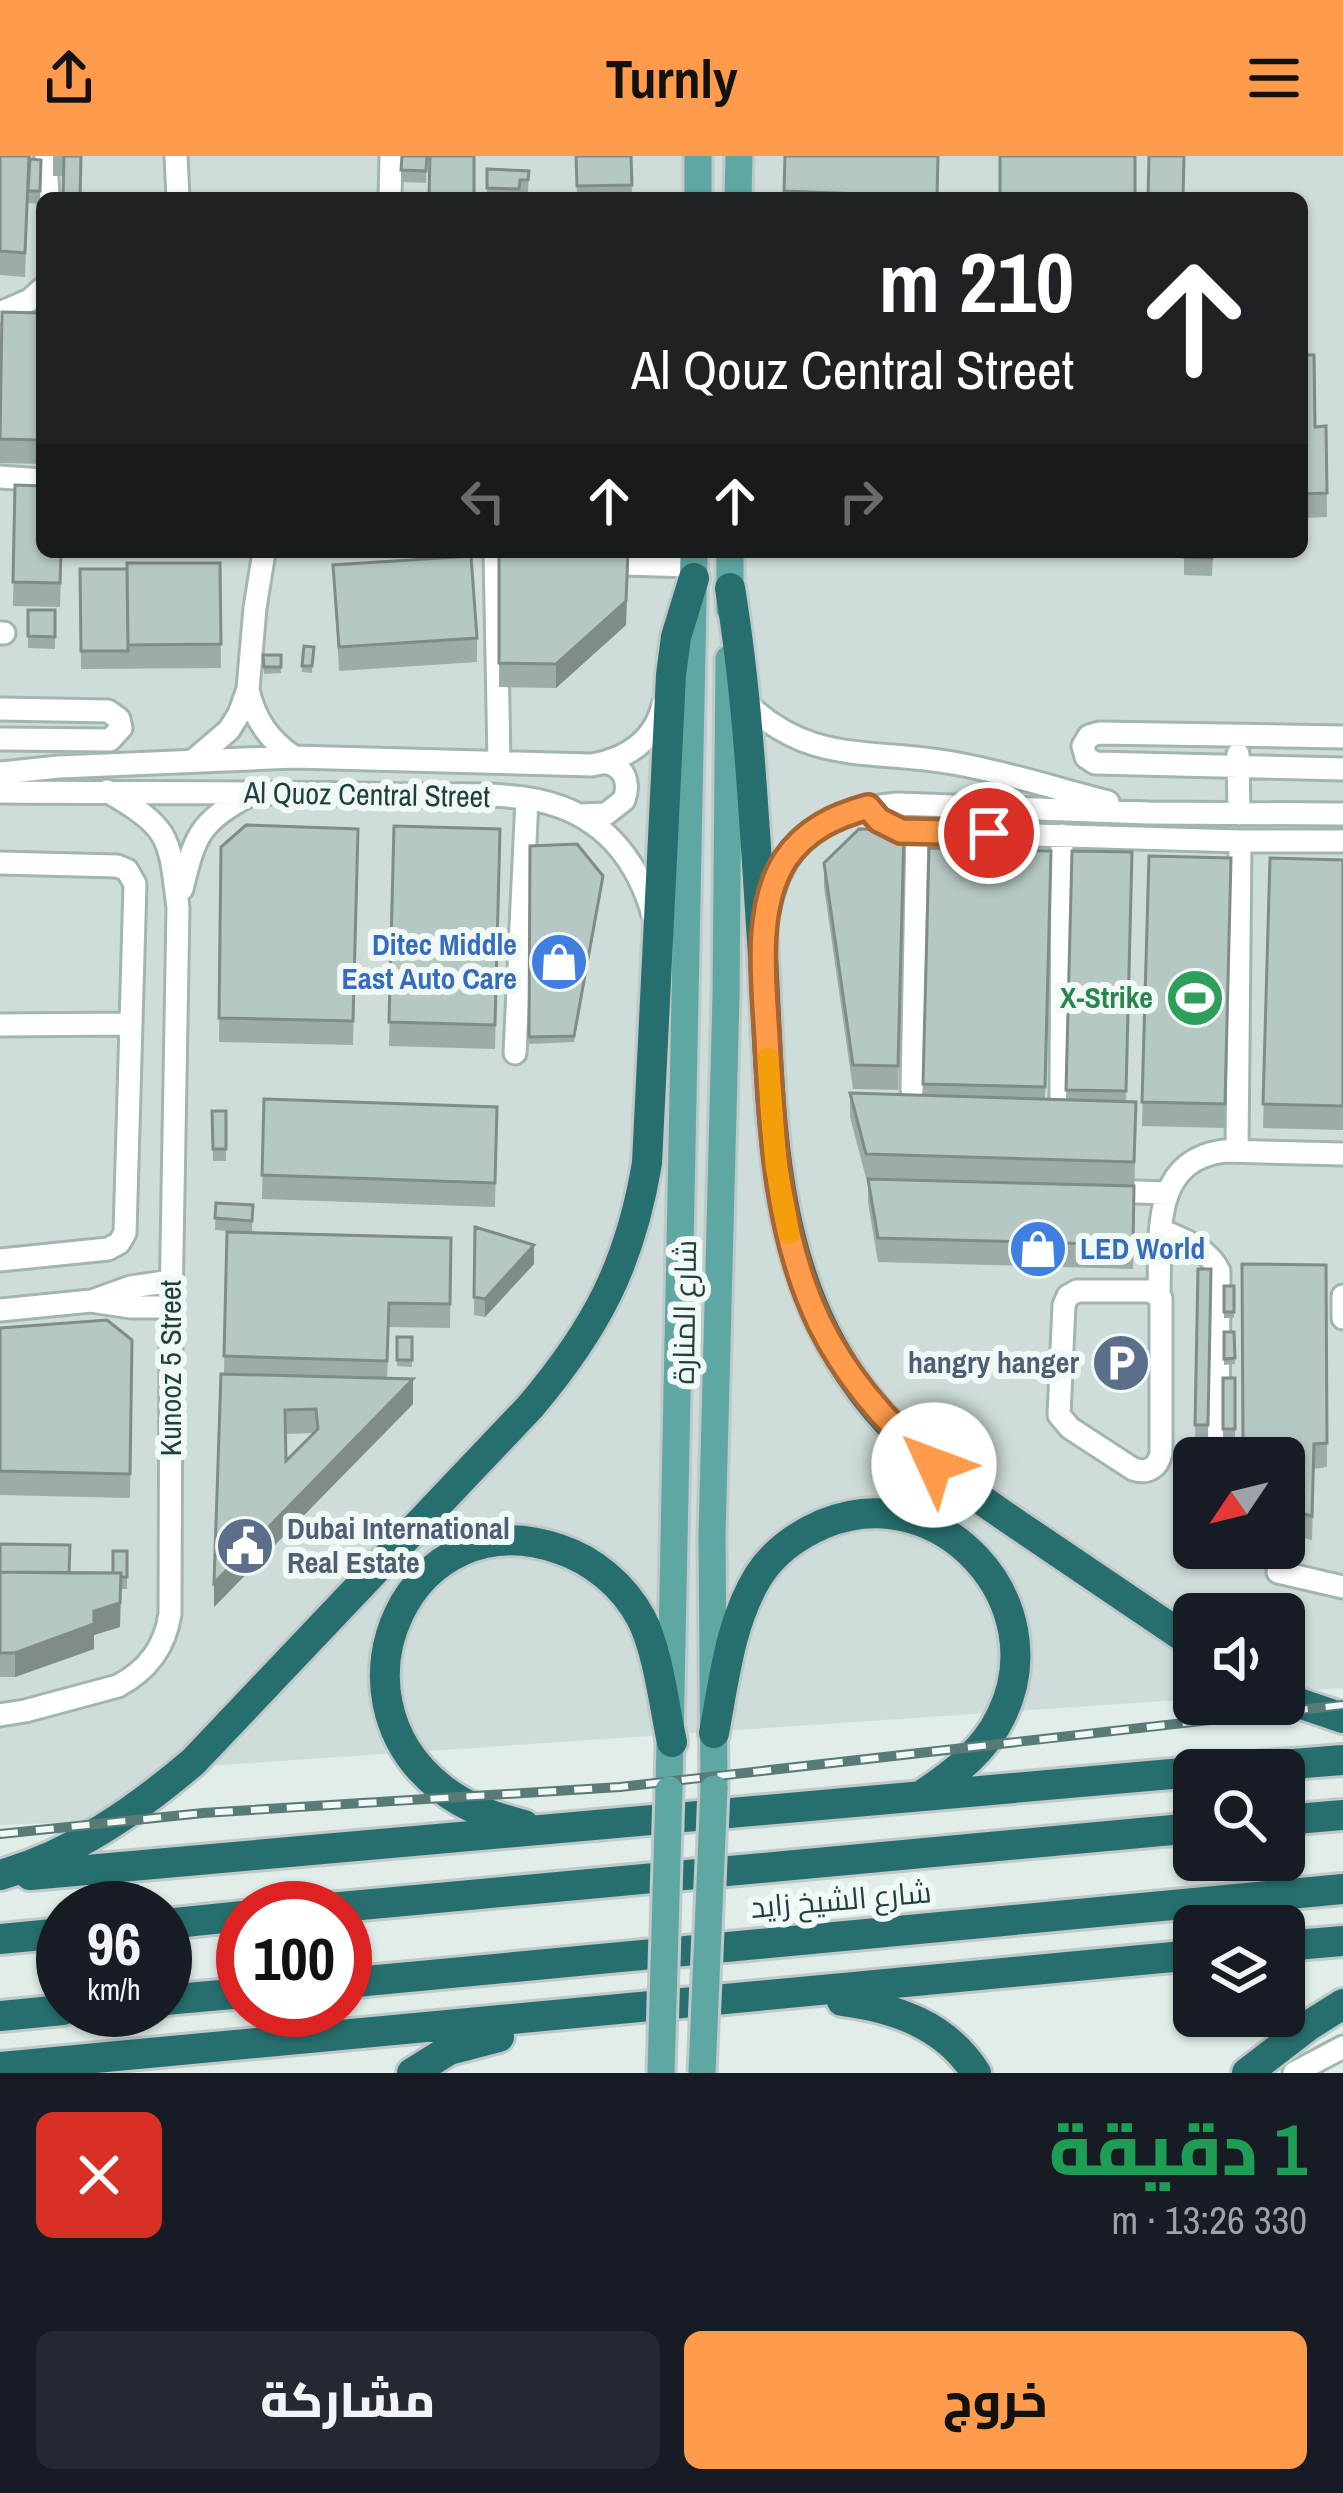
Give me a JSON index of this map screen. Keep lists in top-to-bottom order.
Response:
{
  "streets": {
    "highway": ["شارع الشيخ زايد"],
    "main road": ["شارع المنارة"],
    "street": ["Al Quoz Central Street", "Kunooz 5 Street"]
  },
  "crossings": [
    ["Al Quoz Central Street", "Kunooz 5 Street"]
  ],
  "places": {
    "shop": ["Ditec Middle East Auto Care", "LED World"],
    "sports": ["X-Strike"],
    "parking": ["hangry hanger"],
    "public building": ["Dubai International Real Estate"]
  },
  "north": "bottom left",
  "page": {
    "header": "Turnly",
    "turn": ["210 m", "Al Qouz Central Street"],
    "speed": "96 km/h",
    "limit": "100",
    "heading": ["1 دقيقة", "330 m · 13:26"],
    "buttons": ["خروج", "مشاركة"]
  }
}
